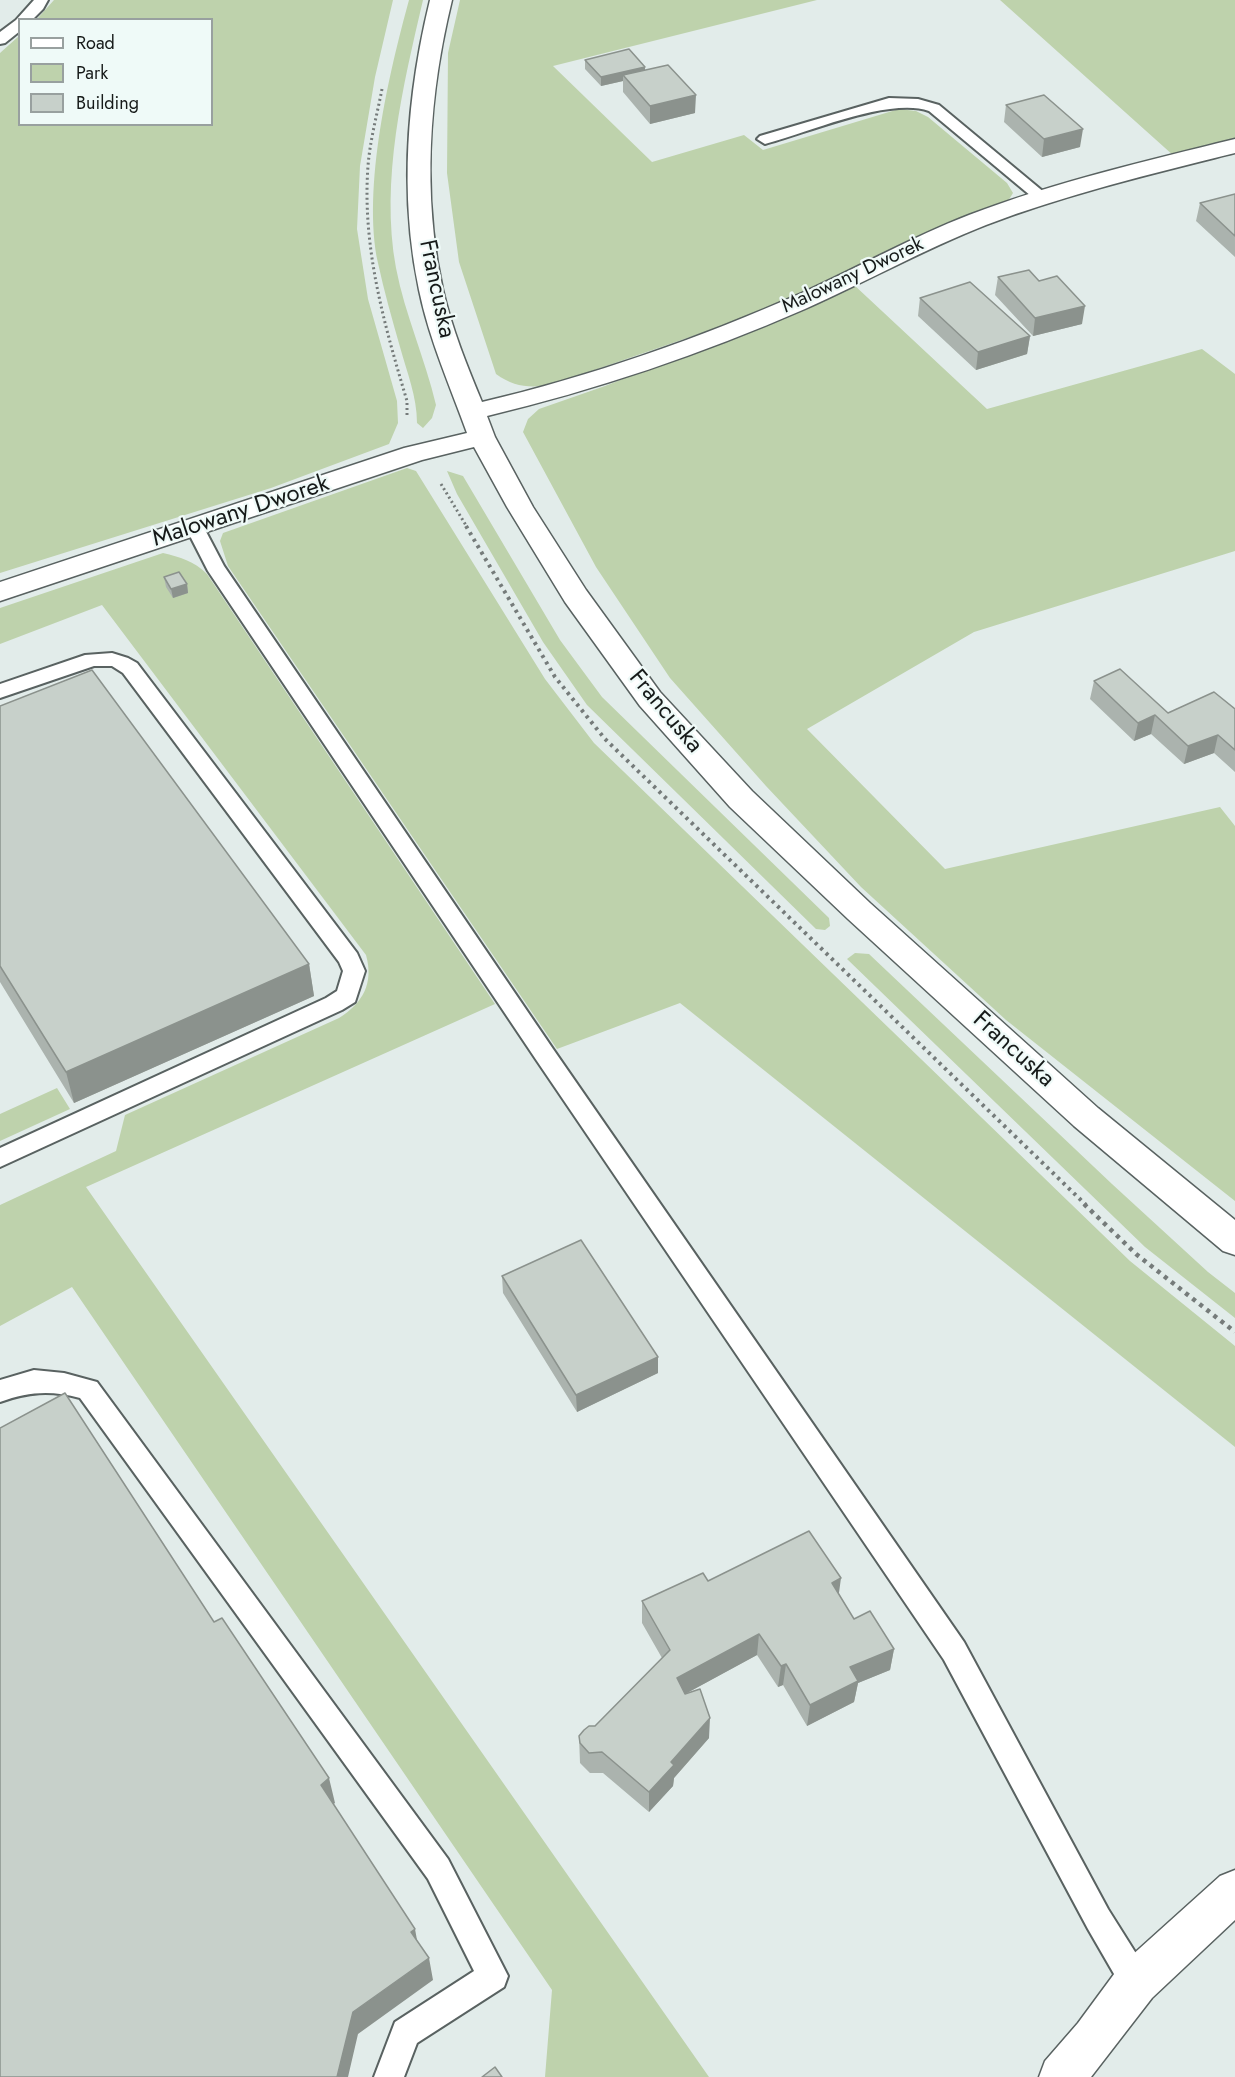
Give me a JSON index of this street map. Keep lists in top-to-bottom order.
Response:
{
  "streets": {
    "street": ["Malowany Dworek", "Francuska"]
  },
  "crossings": [
    ["Malowany Dworek", "Francuska"]
  ],
  "legend": ["Road", "Park", "Building"]
}
